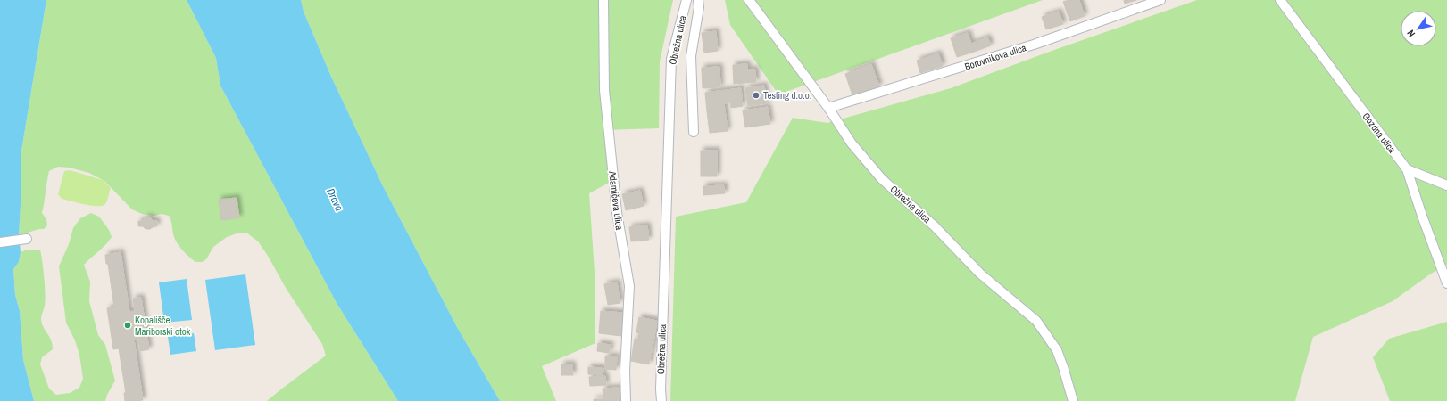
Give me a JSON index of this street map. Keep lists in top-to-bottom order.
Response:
{
  "streets": {
    "street": [
      "Obrežna ulica",
      "Borovnikova ulica",
      "Gozdna ulica",
      "Adamičeva ulica"
    ]
  },
  "crossings": [
    ["Obrežna ulica", "Borovnikova ulica"]
  ],
  "water": ["Drava"],
  "places": ["Testing d.o.o.", "Kopališče Mariborski otok"],
  "north": "bottom left"
}
